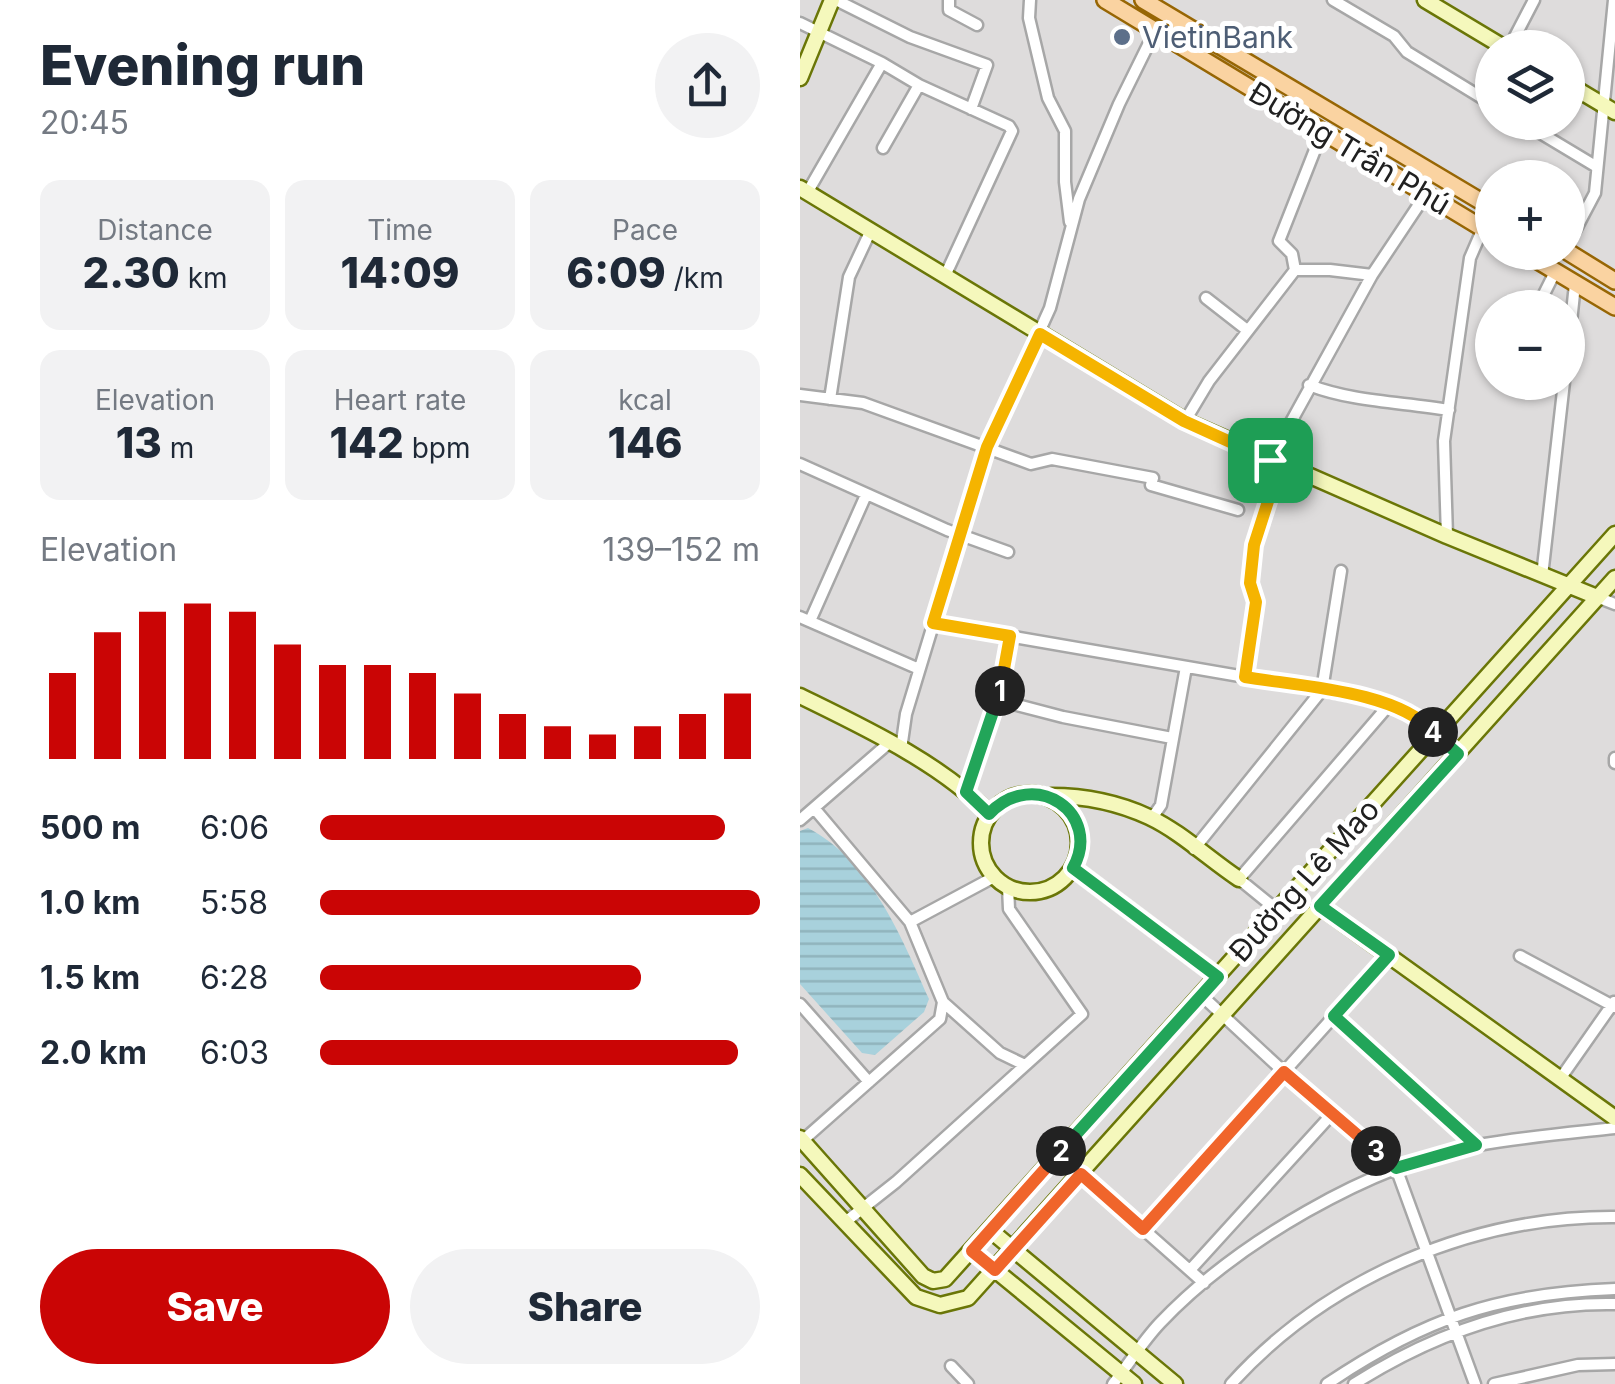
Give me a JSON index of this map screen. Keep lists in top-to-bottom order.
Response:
{
  "streets": {
    "main road": ["Đường Trần Phú"],
    "street": ["Đường Lê Mao"]
  },
  "places": ["VietinBank"],
  "page": {
    "heading": ["Evening run", "20:45"],
    "map_buttons": ["+", "−"],
    "stats": [
      ["Distance", "2.30 km"],
      ["Time", "14:09"],
      ["Pace", "6:09 /km"],
      ["Elevation", "13 m"],
      ["Heart rate", "142 bpm"],
      ["kcal", "146"]
    ],
    "chart": ["Elevation", "139–152 m"],
    "pins": [
      "1",
      "4",
      "2",
      "3"
    ],
    "list": [
      {
        "name": "500 m",
        "note": "6:06"
      },
      {
        "name": "1.0 km",
        "note": "5:58"
      },
      {
        "name": "1.5 km",
        "note": "6:28"
      },
      {
        "name": "2.0 km",
        "note": "6:03"
      }
    ],
    "buttons": ["Save", "Share"]
  }
}
